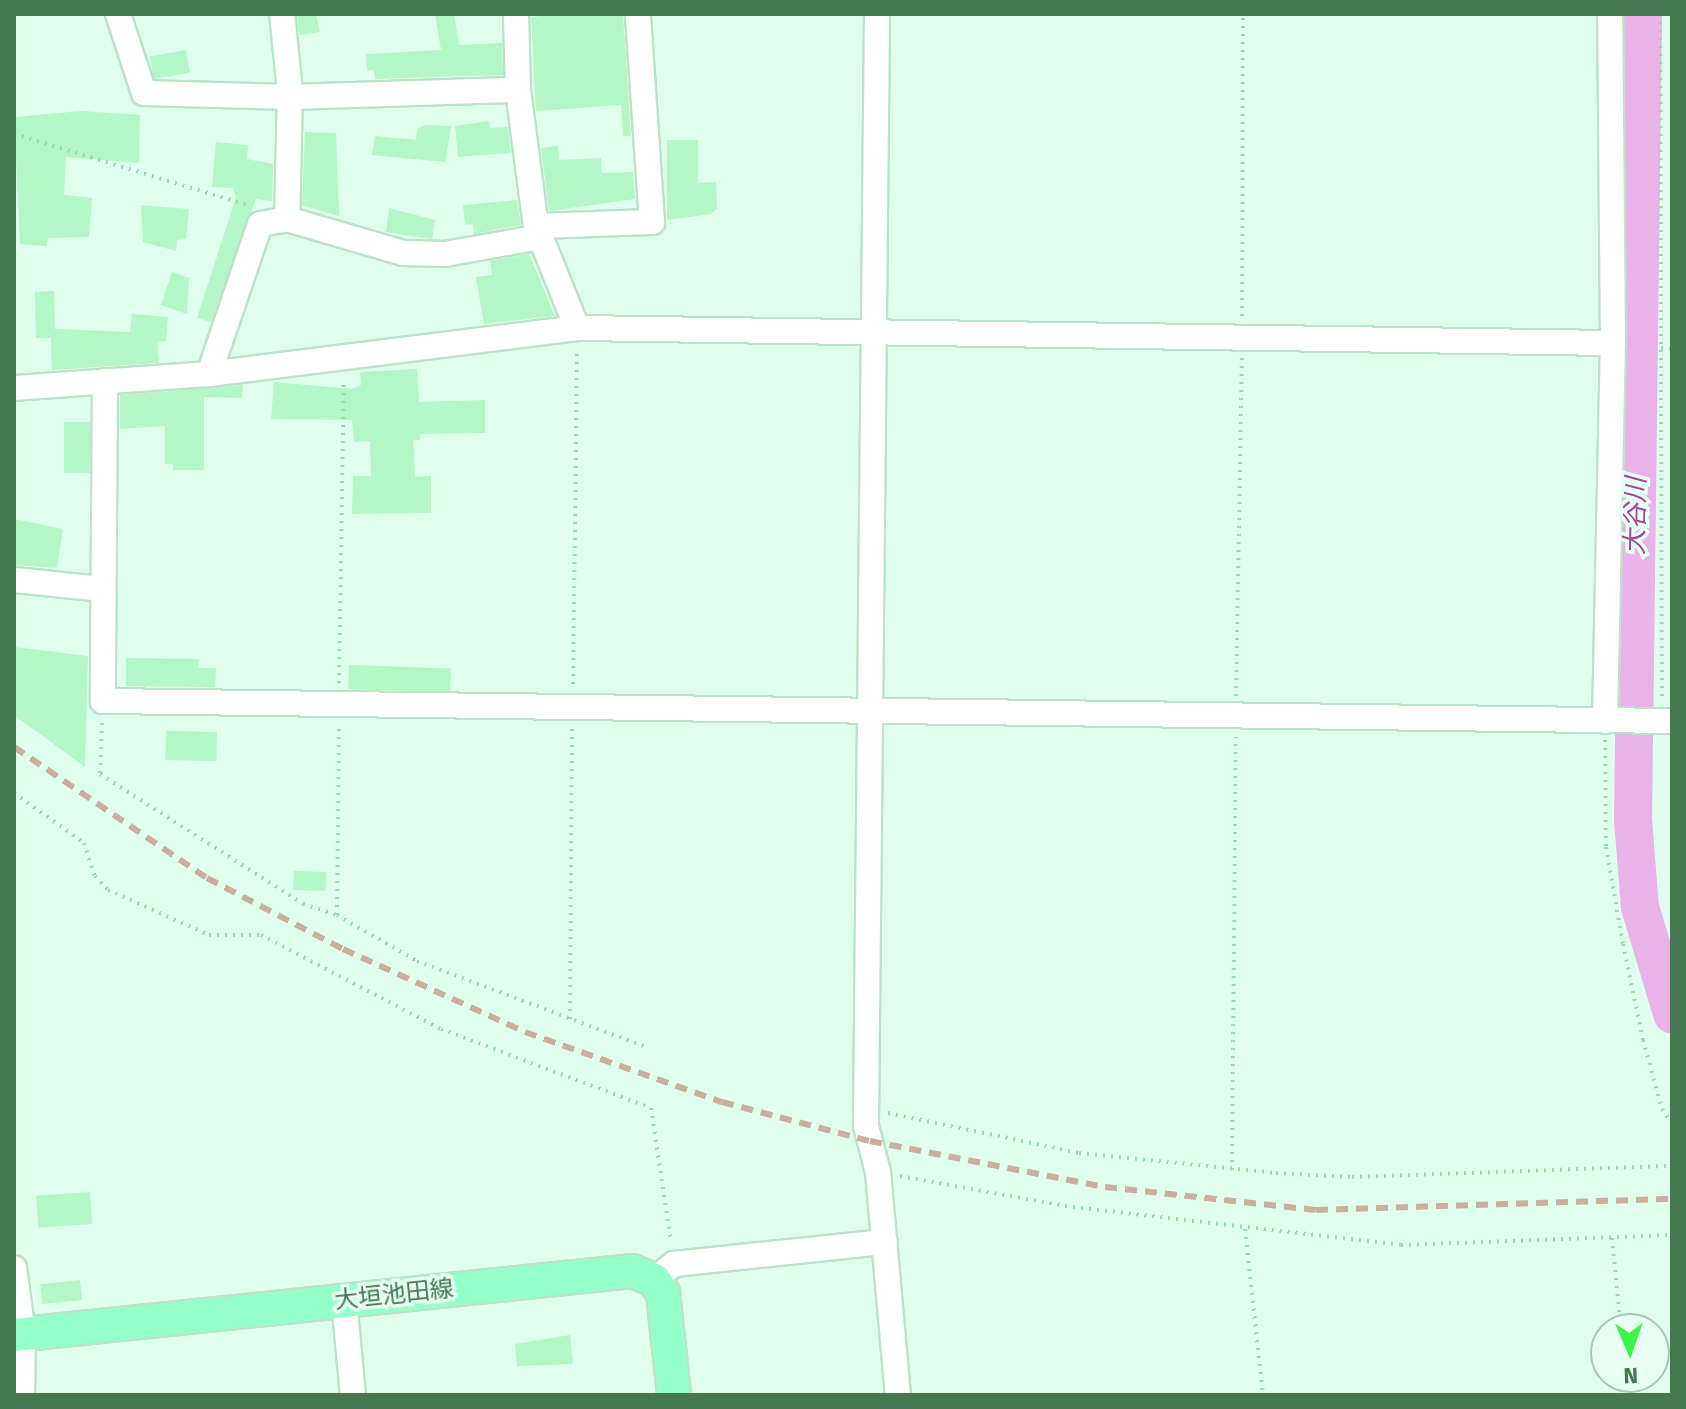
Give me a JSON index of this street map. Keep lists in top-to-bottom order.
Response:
{
  "streets": {
    "main road": ["大垣池田線"]
  },
  "water": ["大谷川"],
  "north": "bottom"
}
